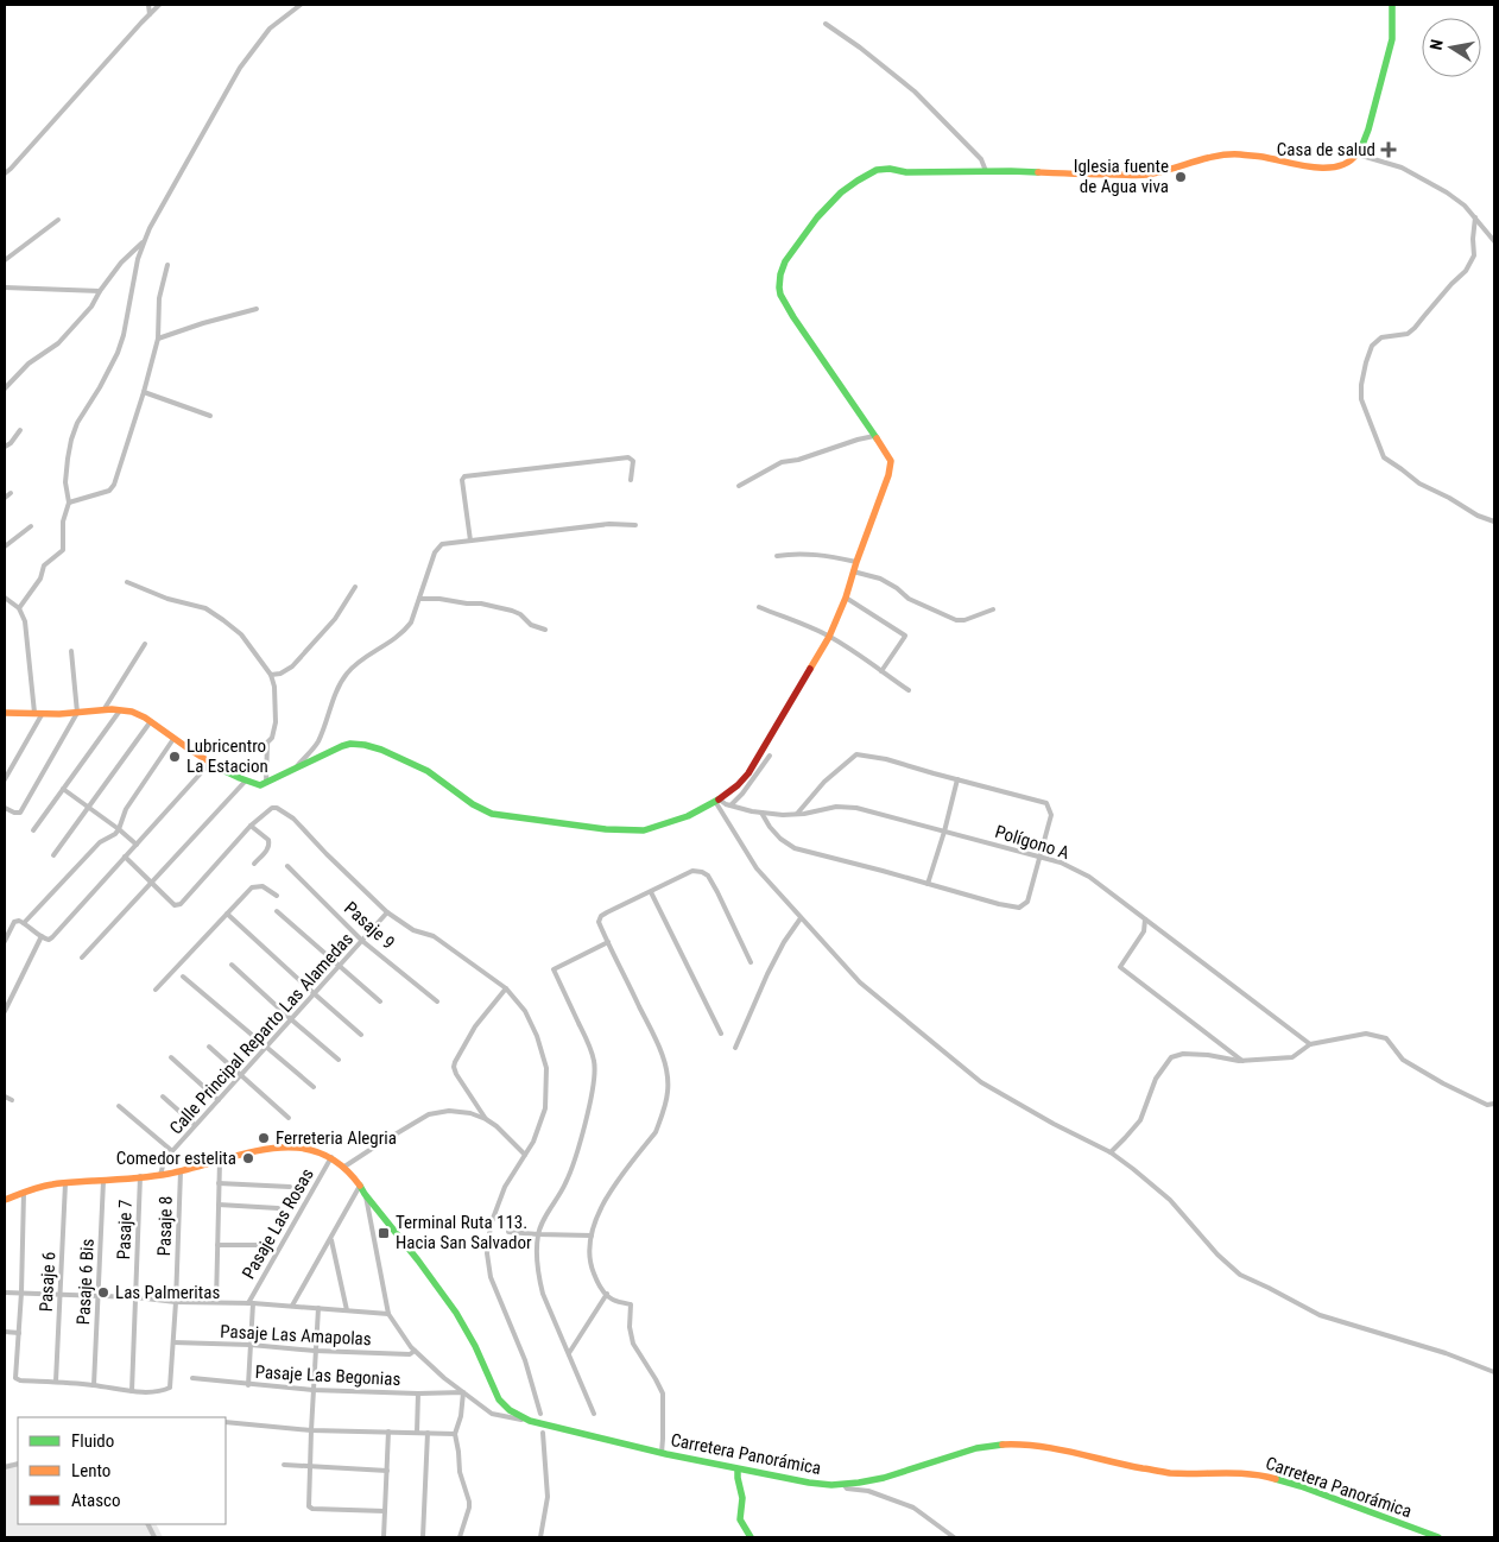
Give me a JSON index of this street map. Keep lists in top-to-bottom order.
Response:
{
  "streets": {
    "street": [
      "Polígono A",
      "Pasaje 9",
      "Calle Principal Reparto Las Alamedas",
      "Pasaje Las Rosas",
      "Pasaje 8",
      "Pasaje 7",
      "Pasaje 6",
      "Pasaje 6 Bis",
      "Pasaje Las Amapolas",
      "Pasaje Las Begonias",
      "Carretera Panorámica"
    ]
  },
  "crossings": [
    ["Pasaje 9", "Calle Principal Reparto Las Alamedas"],
    ["Calle Principal Reparto Las Alamedas", "Carretera Panorámica"],
    ["Pasaje Las Rosas", "Carretera Panorámica"],
    ["Pasaje 8", "Pasaje 7"],
    ["Pasaje 8", "Pasaje Las Amapolas"],
    ["Pasaje 8", "Carretera Panorámica"],
    ["Pasaje 7", "Carretera Panorámica"],
    ["Pasaje 6", "Carretera Panorámica"],
    ["Pasaje 6 Bis", "Carretera Panorámica"]
  ],
  "places": {
    "health": ["Casa de salud"],
    "other": [
      "Iglesia fuente de Agua viva",
      "Lubricentro La Estacion",
      "Ferreteria Alegria",
      "Comedor estelita",
      "Las Palmeritas"
    ],
    "transit": ["Terminal Ruta 113. Hacia San Salvador"]
  },
  "legend": ["Fluido", "Lento", "Atasco"],
  "north": "left"
}
